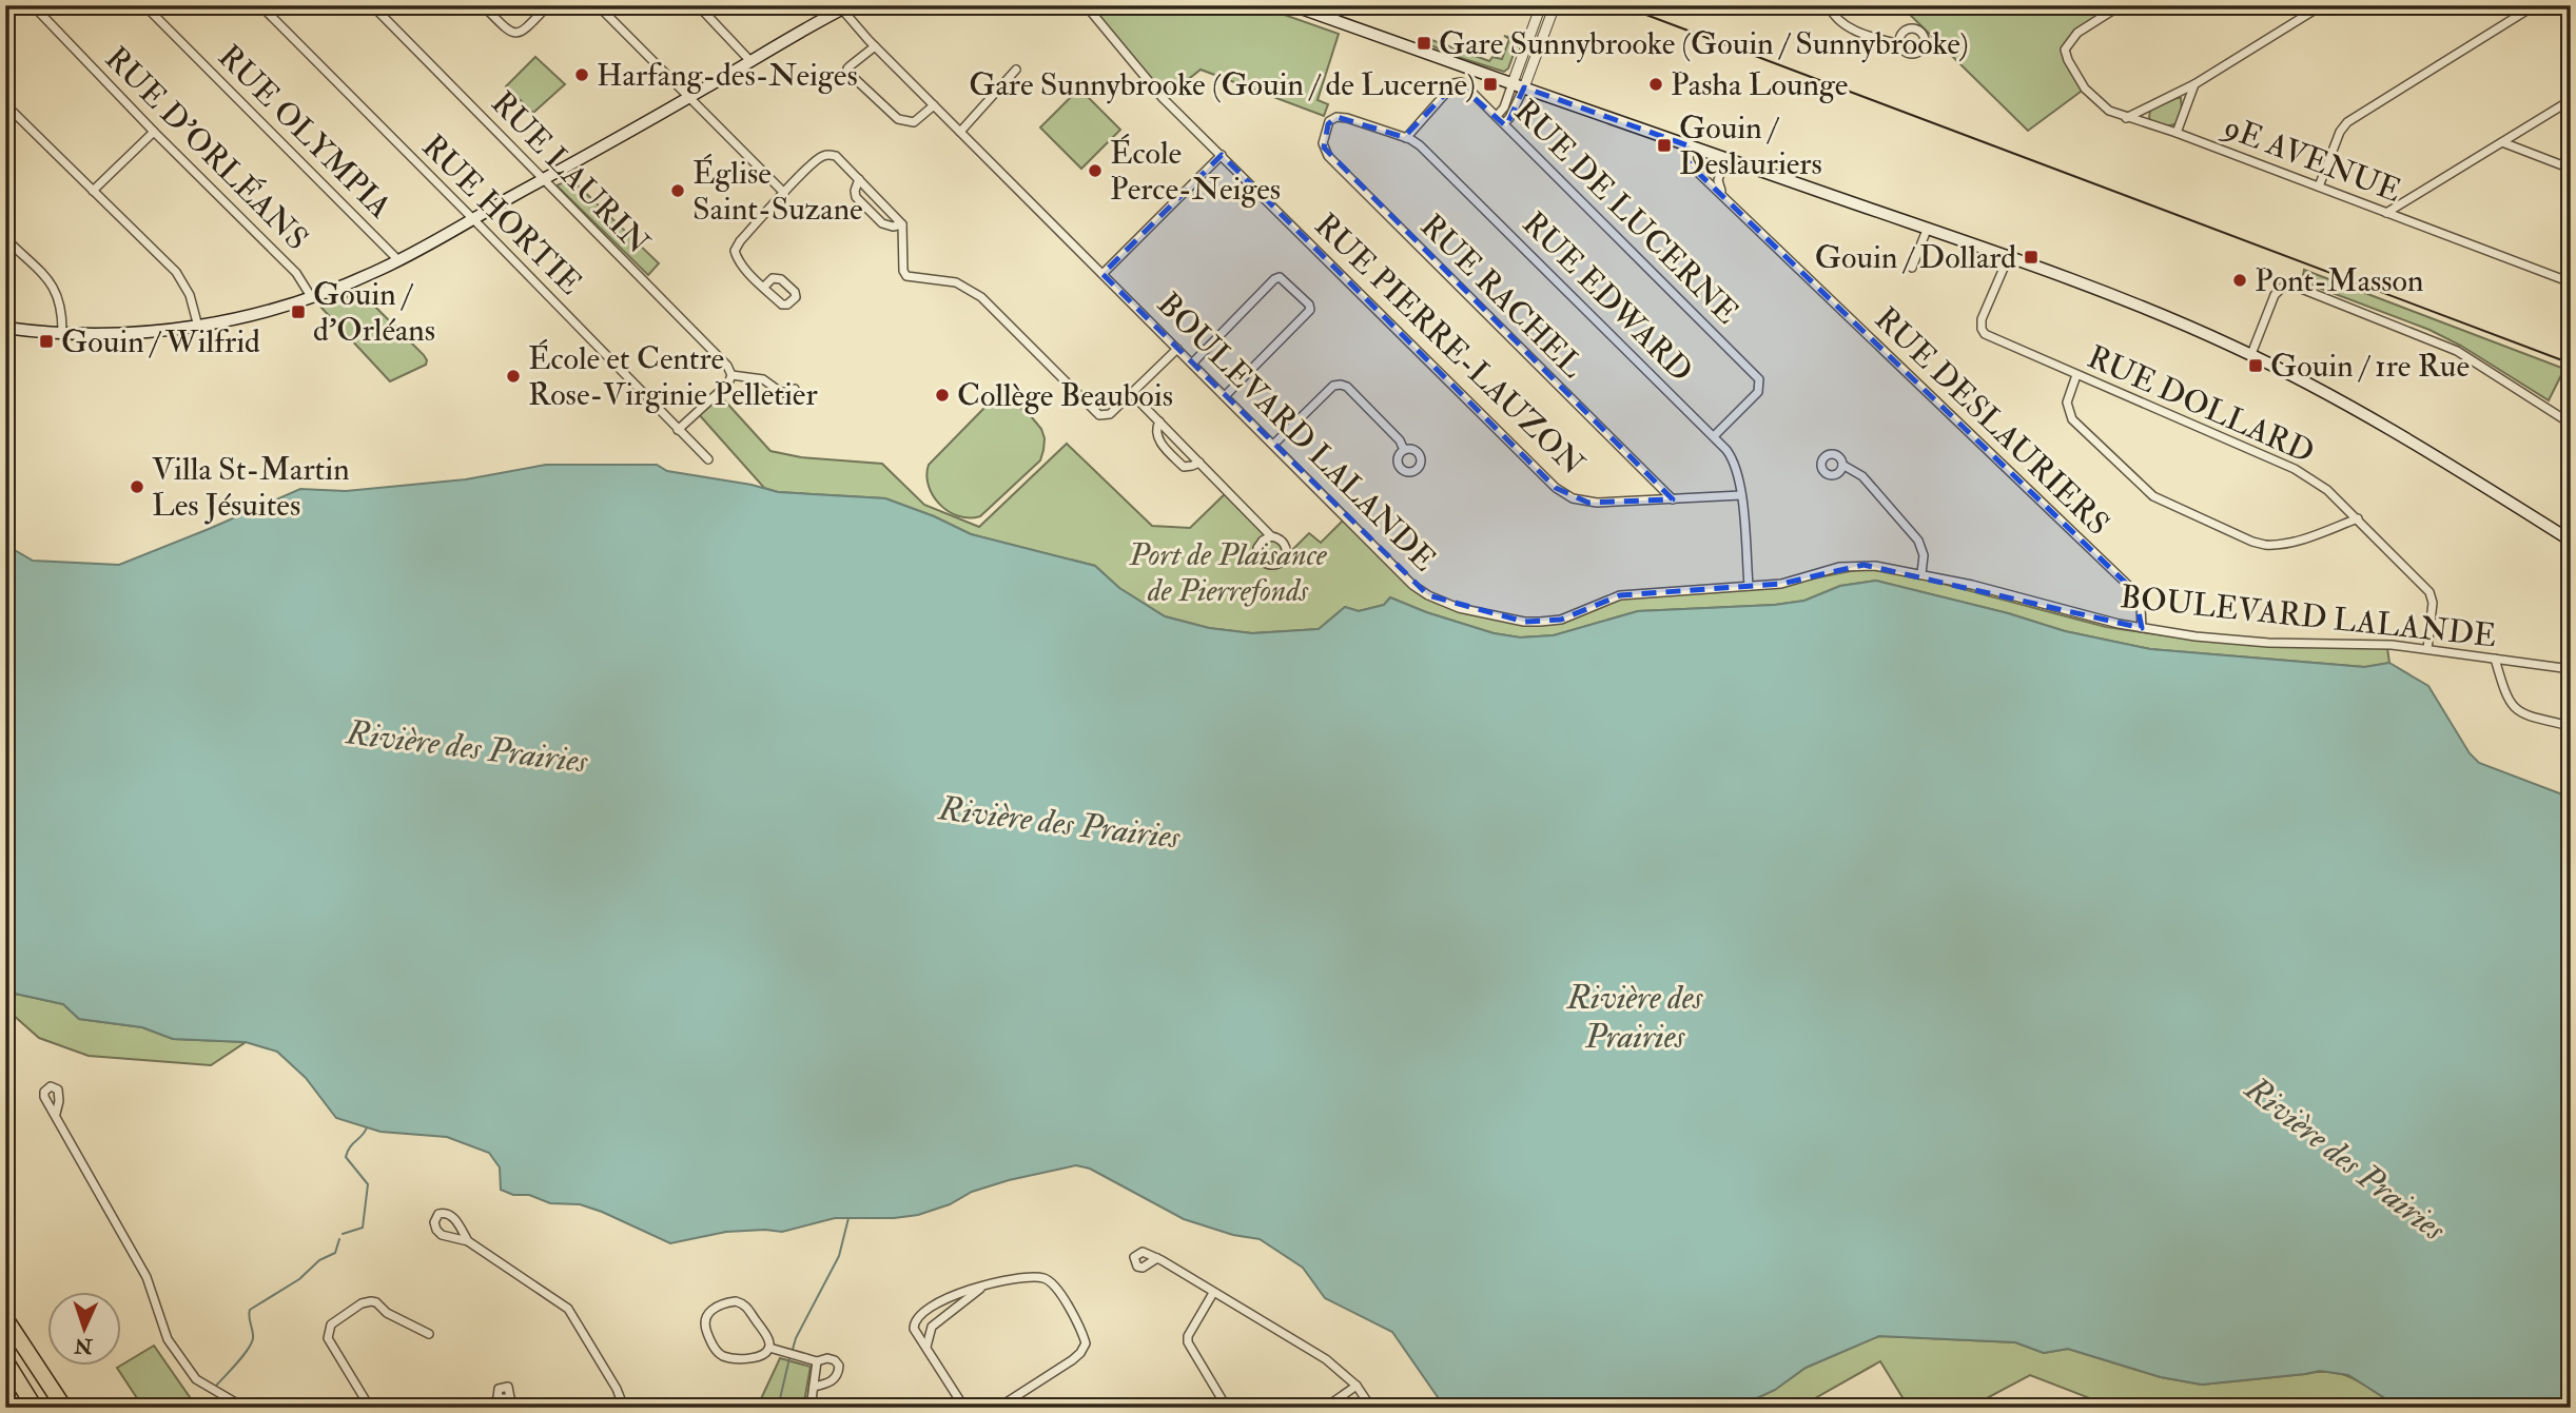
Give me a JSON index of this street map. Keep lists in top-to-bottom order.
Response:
{
  "streets": {
    "street": [
      "RUE OLYMPIA",
      "RUE D'ORLÉANS",
      "9E AVENUE",
      "RUE LAURIN",
      "RUE DE LUCERNE",
      "RUE HORTIE",
      "RUE RACHEL",
      "RUE EDWARD",
      "RUE PIERRE-LAUZON",
      "RUE DOLLARD",
      "RUE DESLAURIERS",
      "BOULEVARD LALANDE"
    ]
  },
  "crossings": [
    ["RUE DE LUCERNE", "RUE EDWARD"],
    ["RUE RACHEL", "RUE EDWARD"],
    ["RUE RACHEL", "RUE PIERRE-LAUZON"],
    ["RUE EDWARD", "RUE PIERRE-LAUZON"],
    ["RUE EDWARD", "BOULEVARD LALANDE"],
    ["RUE DOLLARD", "BOULEVARD LALANDE"],
    ["RUE DESLAURIERS", "BOULEVARD LALANDE"]
  ],
  "water": ["Rivière des Prairies"],
  "parks": ["Port de Plaisance de Pierrefonds"],
  "places": {
    "transit": [
      "Gare Sunnybrooke (Gouin / Sunnybrooke)",
      "Gare Sunnybrooke (Gouin / de Lucerne)",
      "Gouin / Deslauriers",
      "Gouin / Dollard",
      "Gouin / d'Orléans",
      "Gouin / Wilfrid",
      "Gouin / 1re Rue"
    ],
    "other": [
      "Harfang-des-Neiges",
      "Pasha Lounge",
      "École Perce-Neiges",
      "Église Saint-Suzane",
      "Pont-Masson",
      "École et Centre Rose-Virginie Pelletier",
      "Collège Beaubois",
      "Villa St-Martin Les Jésuites"
    ]
  },
  "north": "bottom"
}
